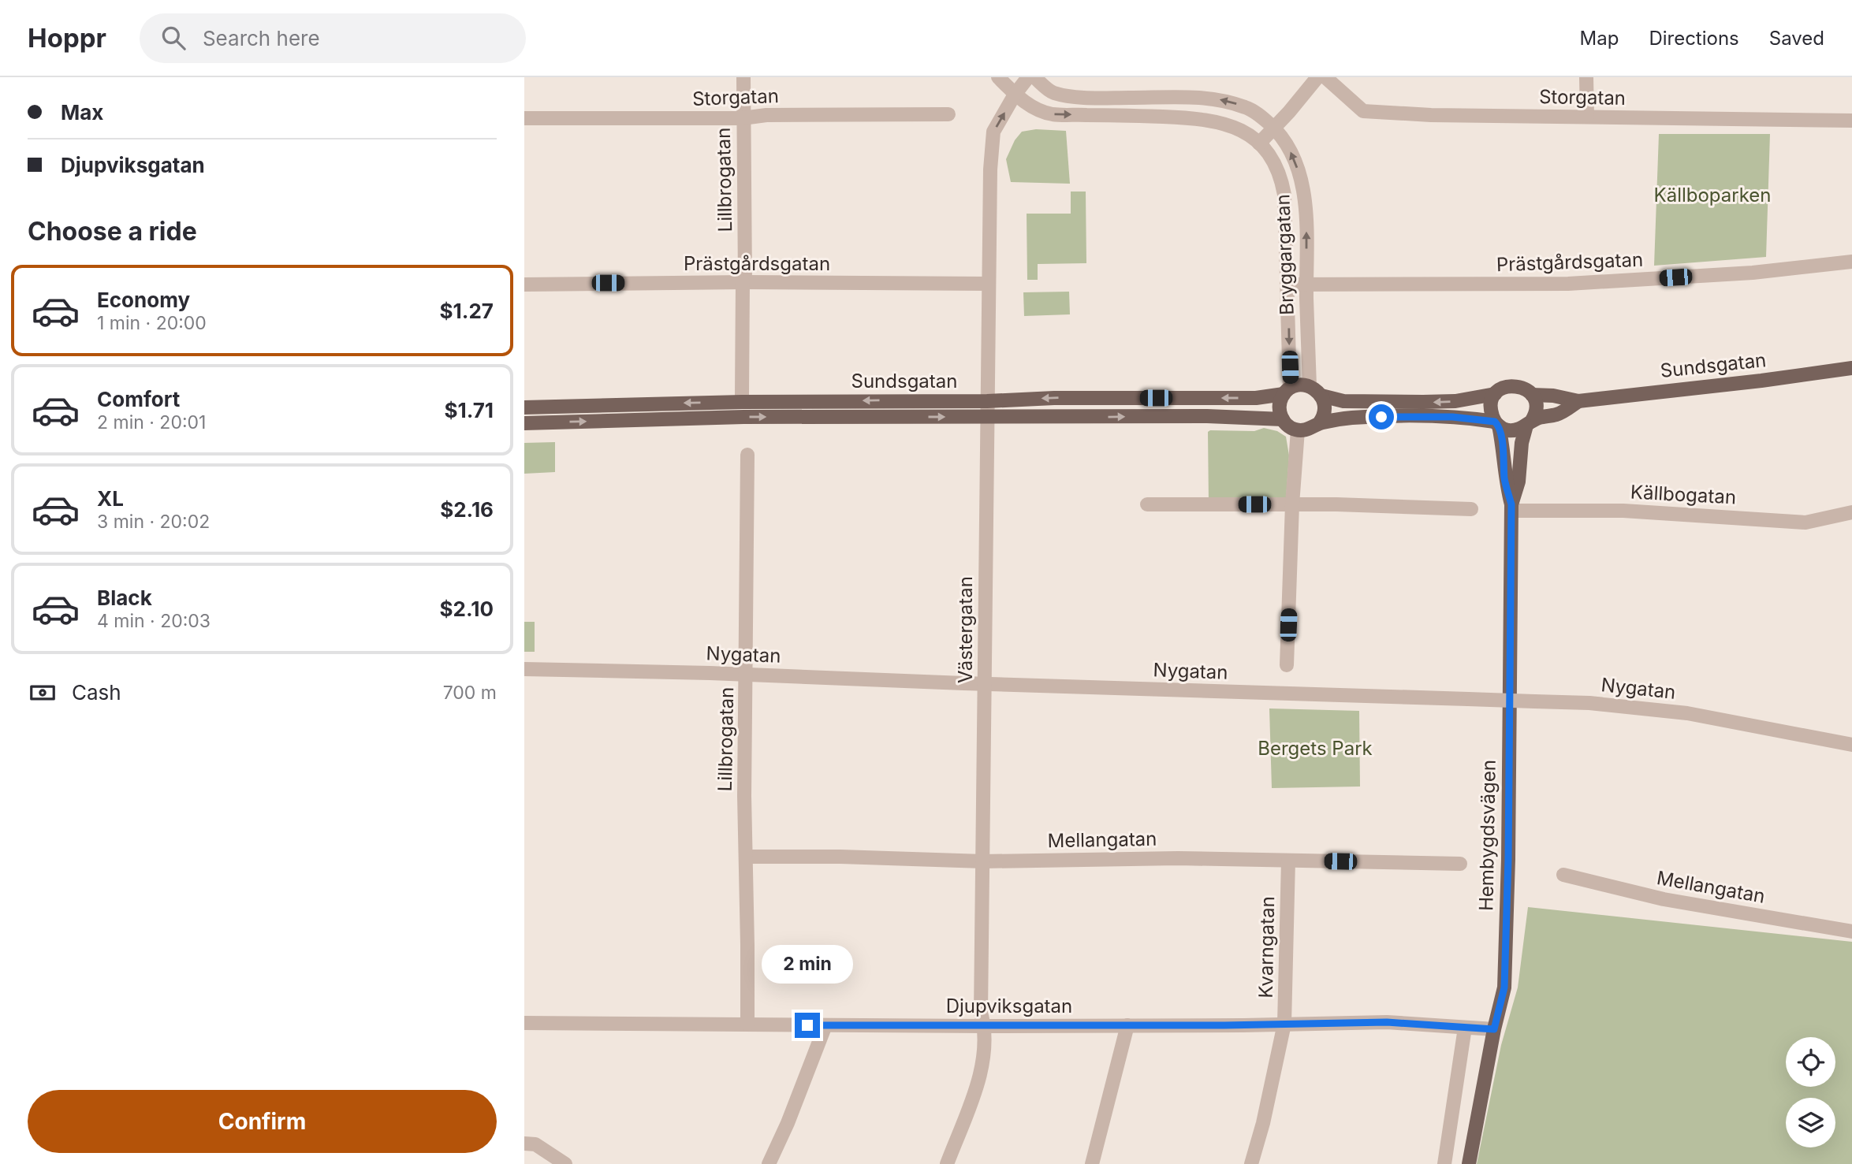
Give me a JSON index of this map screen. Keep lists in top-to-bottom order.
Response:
{
  "streets": {
    "main road": ["Sundsgatan", "Hembygdsvägen"],
    "street": [
      "Storgatan",
      "Lillbrogatan",
      "Bryggargatan",
      "Prästgårdsgatan",
      "Källbogatan",
      "Västergatan",
      "Nygatan",
      "Mellangatan",
      "Kvarngatan",
      "Djupviksgatan"
    ]
  },
  "crossings": [
    ["Storgatan", "Lillbrogatan"],
    ["Lillbrogatan", "Prästgårdsgatan"],
    ["Lillbrogatan", "Nygatan"],
    ["Lillbrogatan", "Mellangatan"],
    ["Lillbrogatan", "Djupviksgatan"],
    ["Bryggargatan", "Prästgårdsgatan"],
    ["Bryggargatan", "Sundsgatan"],
    ["Prästgårdsgatan", "Västergatan"],
    ["Sundsgatan", "Västergatan"],
    ["Sundsgatan", "Hembygdsvägen"],
    ["Källbogatan", "Hembygdsvägen"],
    ["Västergatan", "Nygatan"],
    ["Västergatan", "Mellangatan"],
    ["Västergatan", "Djupviksgatan"],
    ["Hembygdsvägen", "Djupviksgatan"],
    ["Mellangatan", "Kvarngatan"],
    ["Kvarngatan", "Djupviksgatan"]
  ],
  "parks": ["Källboparken", "Bergets Park"],
  "page": {
    "header": "Hoppr",
    "search": "Search here",
    "nav": ["Map", "Directions", "Saved"],
    "banner": ["Max", "Djupviksgatan"],
    "heading": "Choose a ride",
    "list": [
      {
        "name": "Economy",
        "note": "1 min · 20:00",
        "value": "$1.27"
      },
      {
        "name": "Comfort",
        "note": "2 min · 20:01",
        "value": "$1.71"
      },
      {
        "name": "XL",
        "note": "3 min · 20:02",
        "value": "$2.16"
      },
      {
        "name": "Black",
        "note": "4 min · 20:03",
        "value": "$2.10"
      }
    ],
    "pay": ["Cash", "700 m"],
    "bubble": "2 min",
    "buttons": "Confirm"
  }
}
